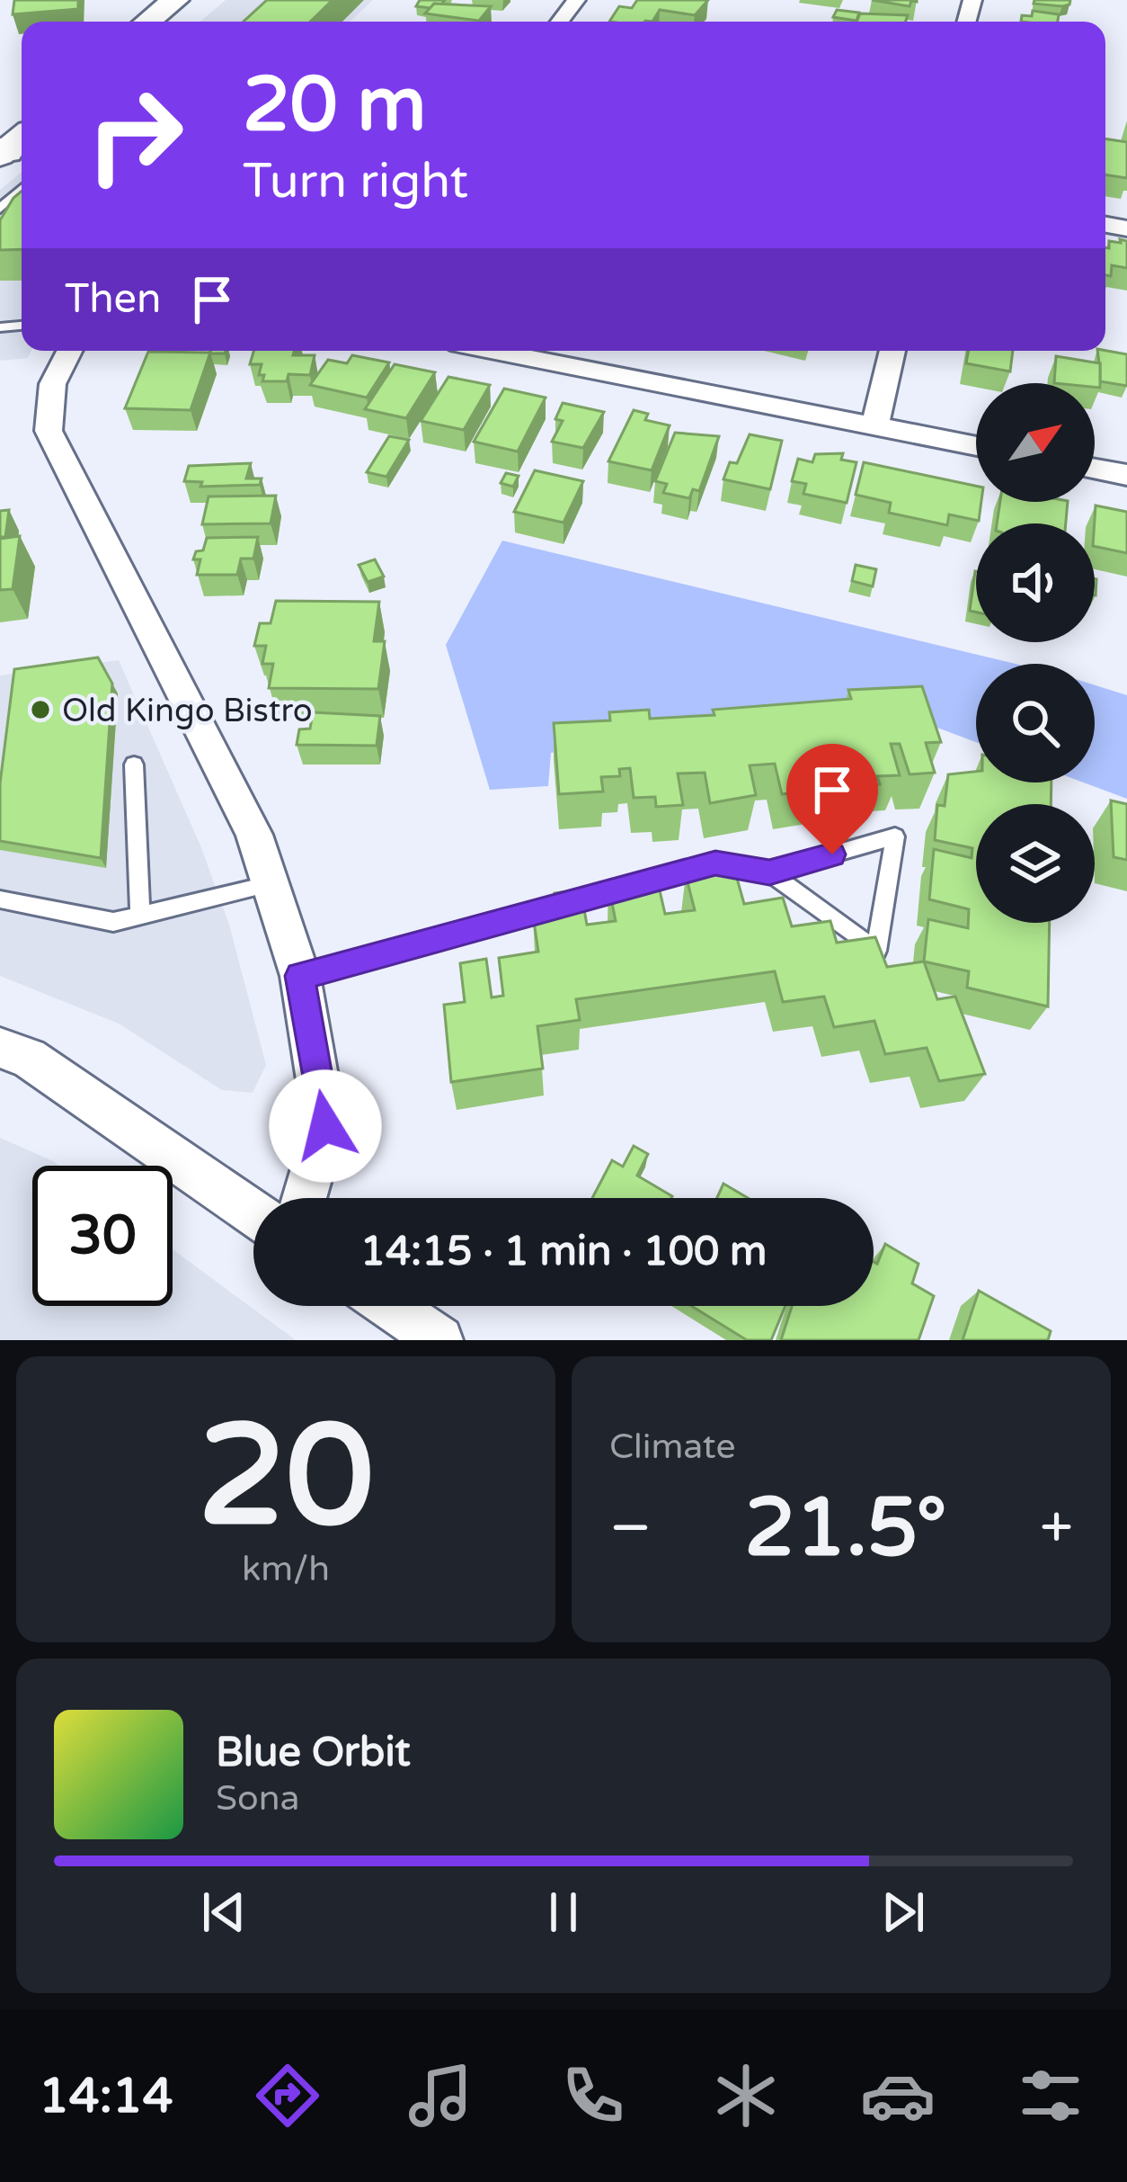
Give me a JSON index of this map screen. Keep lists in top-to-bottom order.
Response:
{
  "places": ["Old Kingo Bistro"],
  "north": "top right",
  "page": {
    "turn": ["20 m", "Turn right"],
    "then": "Then",
    "limit": "30",
    "trip": "14:15 · 1 min · 100 m",
    "tile": [
      ["20", "km/h"],
      "Climate"
    ],
    "heat": ["−", "21.5°", "+"],
    "song": ["Blue Orbit", "Sona"],
    "tabs": "14:14"
  }
}
